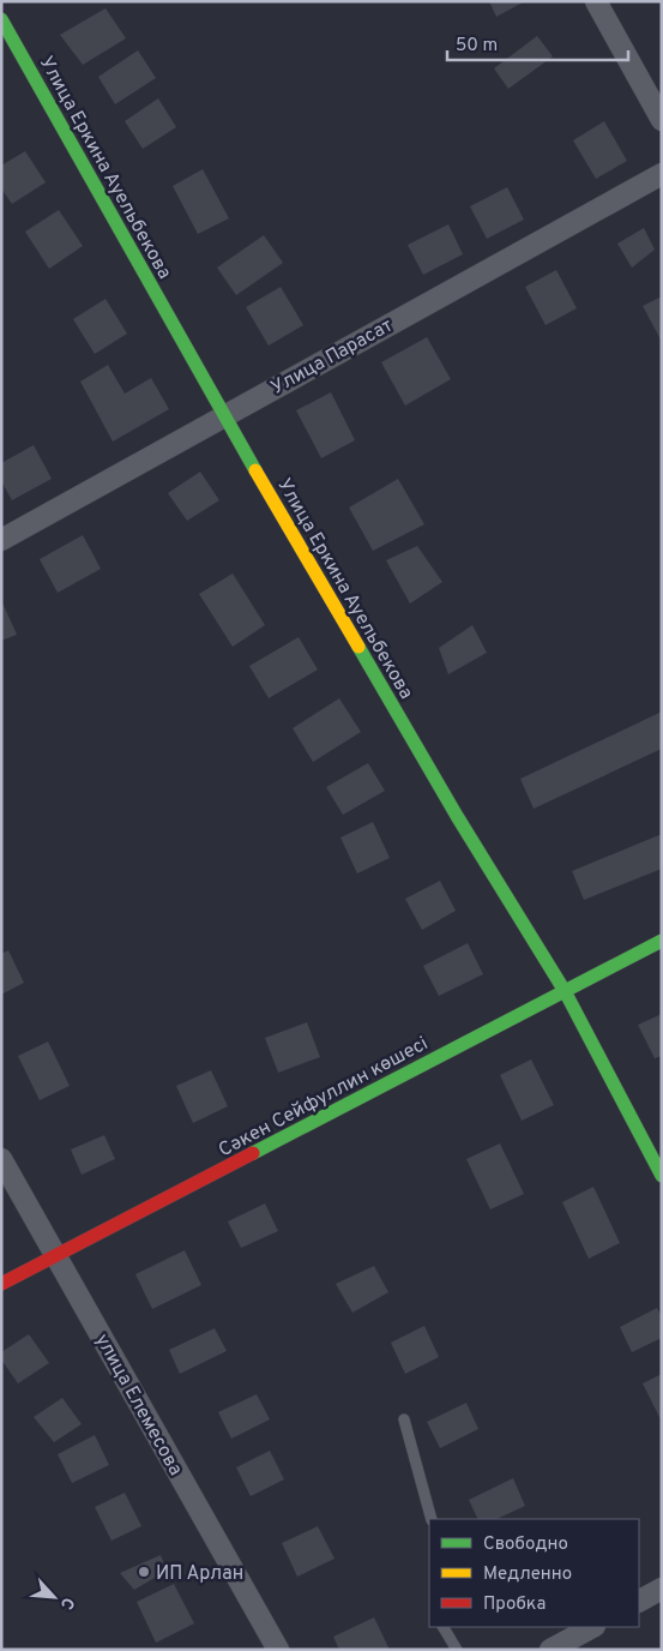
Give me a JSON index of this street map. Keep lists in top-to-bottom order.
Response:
{
  "streets": {
    "street": [
      "Улица Еркина Ауельбекова",
      "Улица Парасат",
      "Сәкен Сейфуллин көшесі",
      "улица Елемесова"
    ]
  },
  "crossings": [
    ["Улица Еркина Ауельбекова", "Улица Парасат"],
    ["Улица Еркина Ауельбекова", "Сәкен Сейфуллин көшесі"],
    ["Сәкен Сейфуллин көшесі", "улица Елемесова"]
  ],
  "places": ["ИП Арлан"],
  "legend": ["Свободно", "Медленно", "Пробка"],
  "scale_bar": "50 m",
  "north": "bottom right"
}
